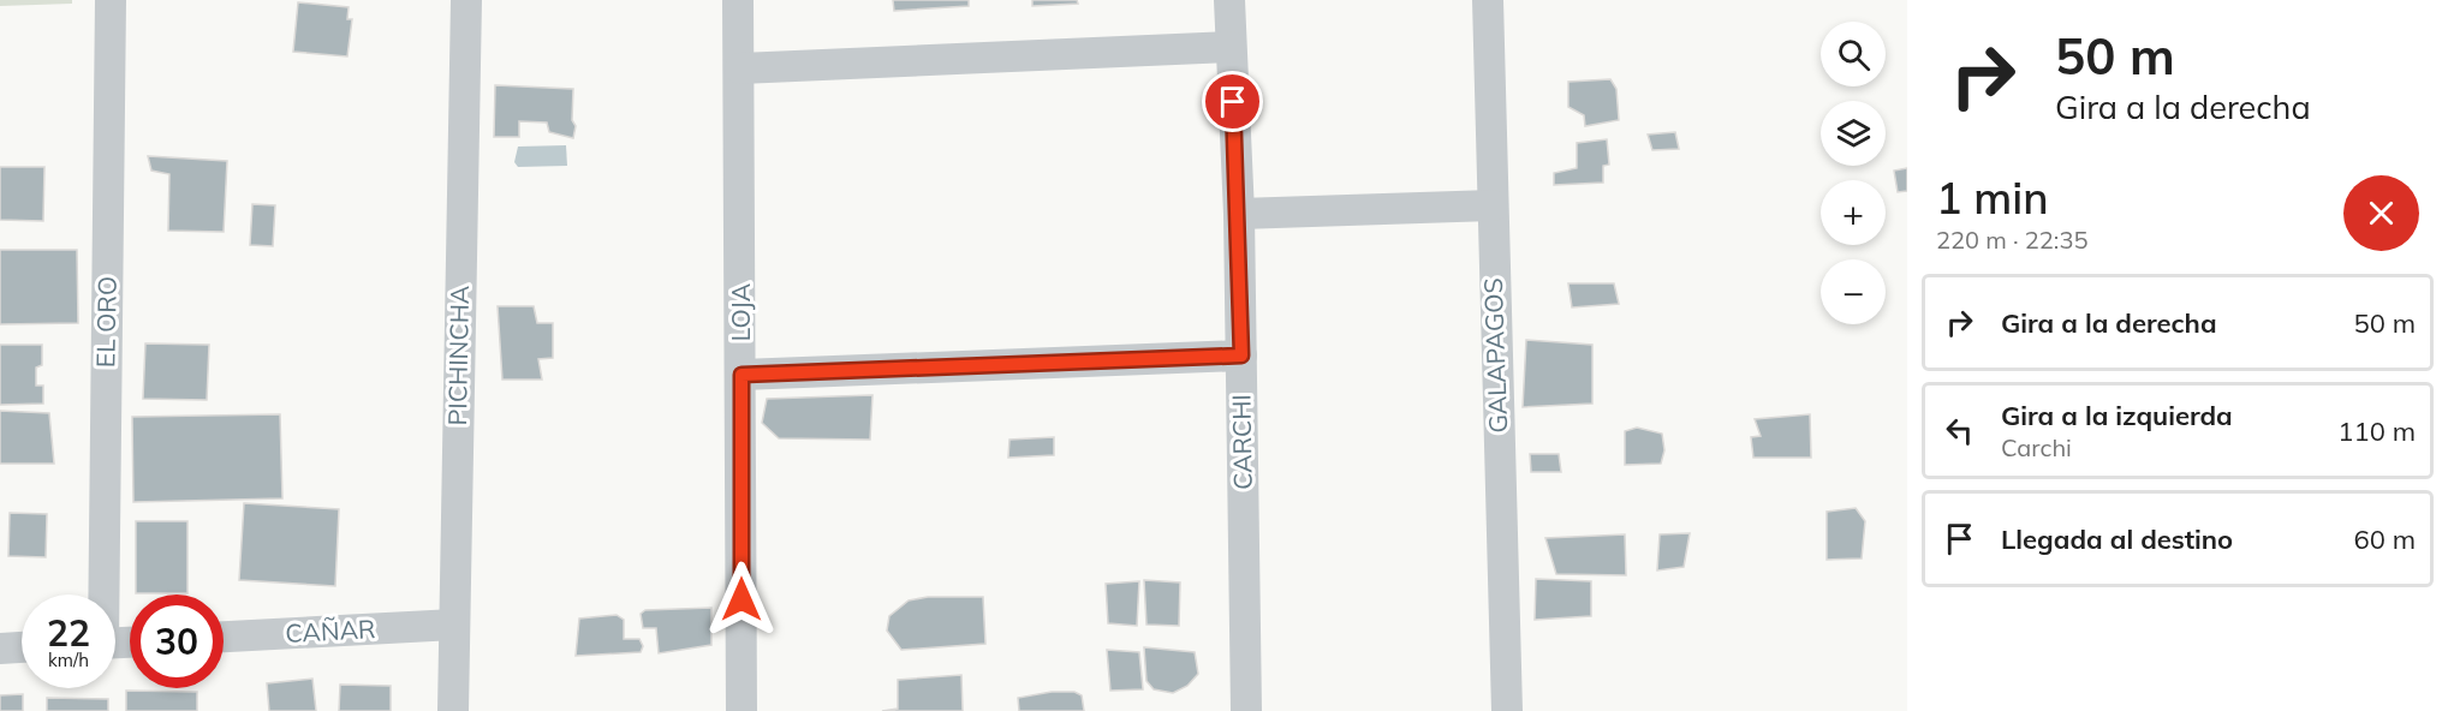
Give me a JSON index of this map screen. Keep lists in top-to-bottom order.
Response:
{
  "streets": {
    "street": [
      "LOJA",
      "EL ORO",
      "PICHINCHA",
      "GALAPAGOS",
      "CARCHI",
      "CAÑAR"
    ]
  },
  "crossings": [
    ["PICHINCHA", "CAÑAR"]
  ],
  "page": {
    "turn": ["50 m", "Gira a la derecha"],
    "map_buttons": ["+", "−"],
    "heading": ["1 min", "220 m · 22:35"],
    "list": [
      {
        "name": "Gira a la derecha",
        "value": "50 m"
      },
      {
        "name": "Gira a la izquierda",
        "note": "Carchi",
        "value": "110 m"
      },
      {
        "name": "Llegada al destino",
        "value": "60 m"
      }
    ],
    "speed": "22 km/h",
    "limit": "30"
  }
}
